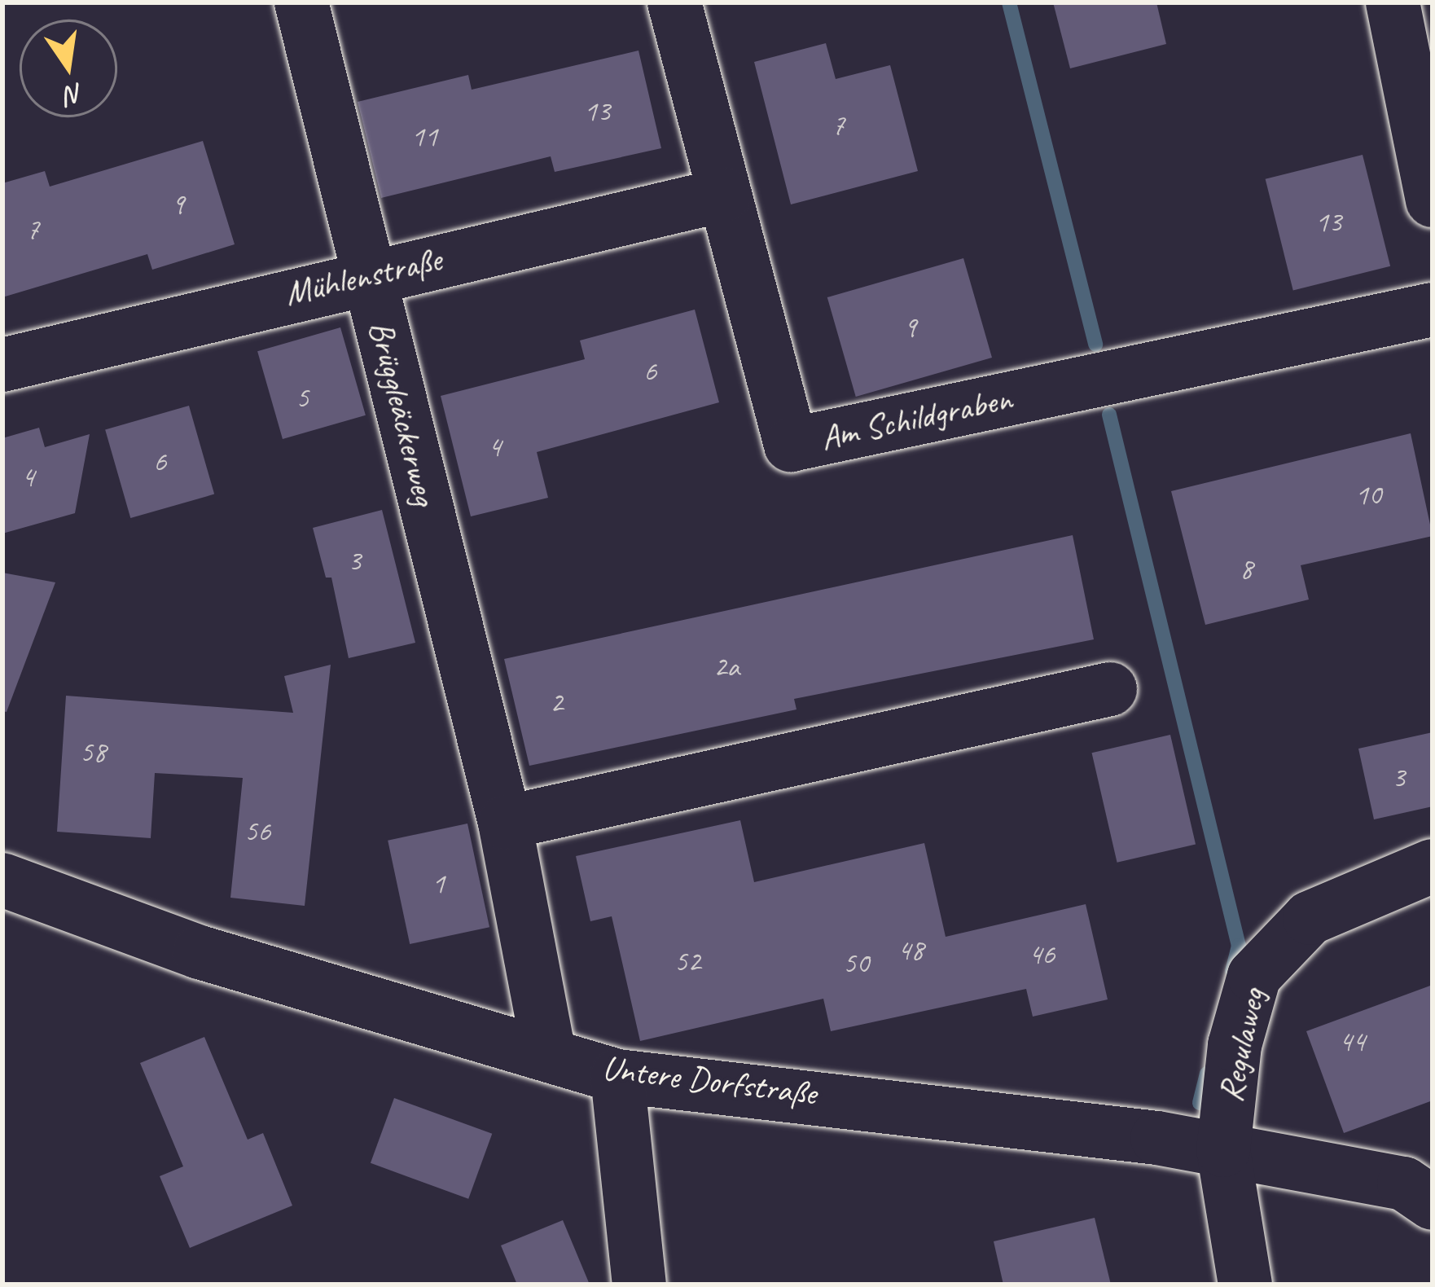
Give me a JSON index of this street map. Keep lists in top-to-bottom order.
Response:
{
  "streets": {
    "street": [
      "Mühlenstraße",
      "Brüggleäckerweg",
      "Am Schildgraben",
      "Regulaweg",
      "Untere Dorfstraße"
    ]
  },
  "crossings": [
    ["Mühlenstraße", "Brüggleäckerweg"],
    ["Mühlenstraße", "Am Schildgraben"],
    ["Brüggleäckerweg", "Untere Dorfstraße"],
    ["Regulaweg", "Untere Dorfstraße"]
  ],
  "house_numbers": [
    "13",
    "7",
    "11",
    "9",
    "13",
    "7",
    "9",
    "6",
    "5",
    "4",
    "6",
    "4",
    "10",
    "3",
    "8",
    "2a",
    "2",
    "58",
    "3",
    "56",
    "1",
    "48",
    "46",
    "52",
    "50",
    "44"
  ],
  "north": "bottom"
}
